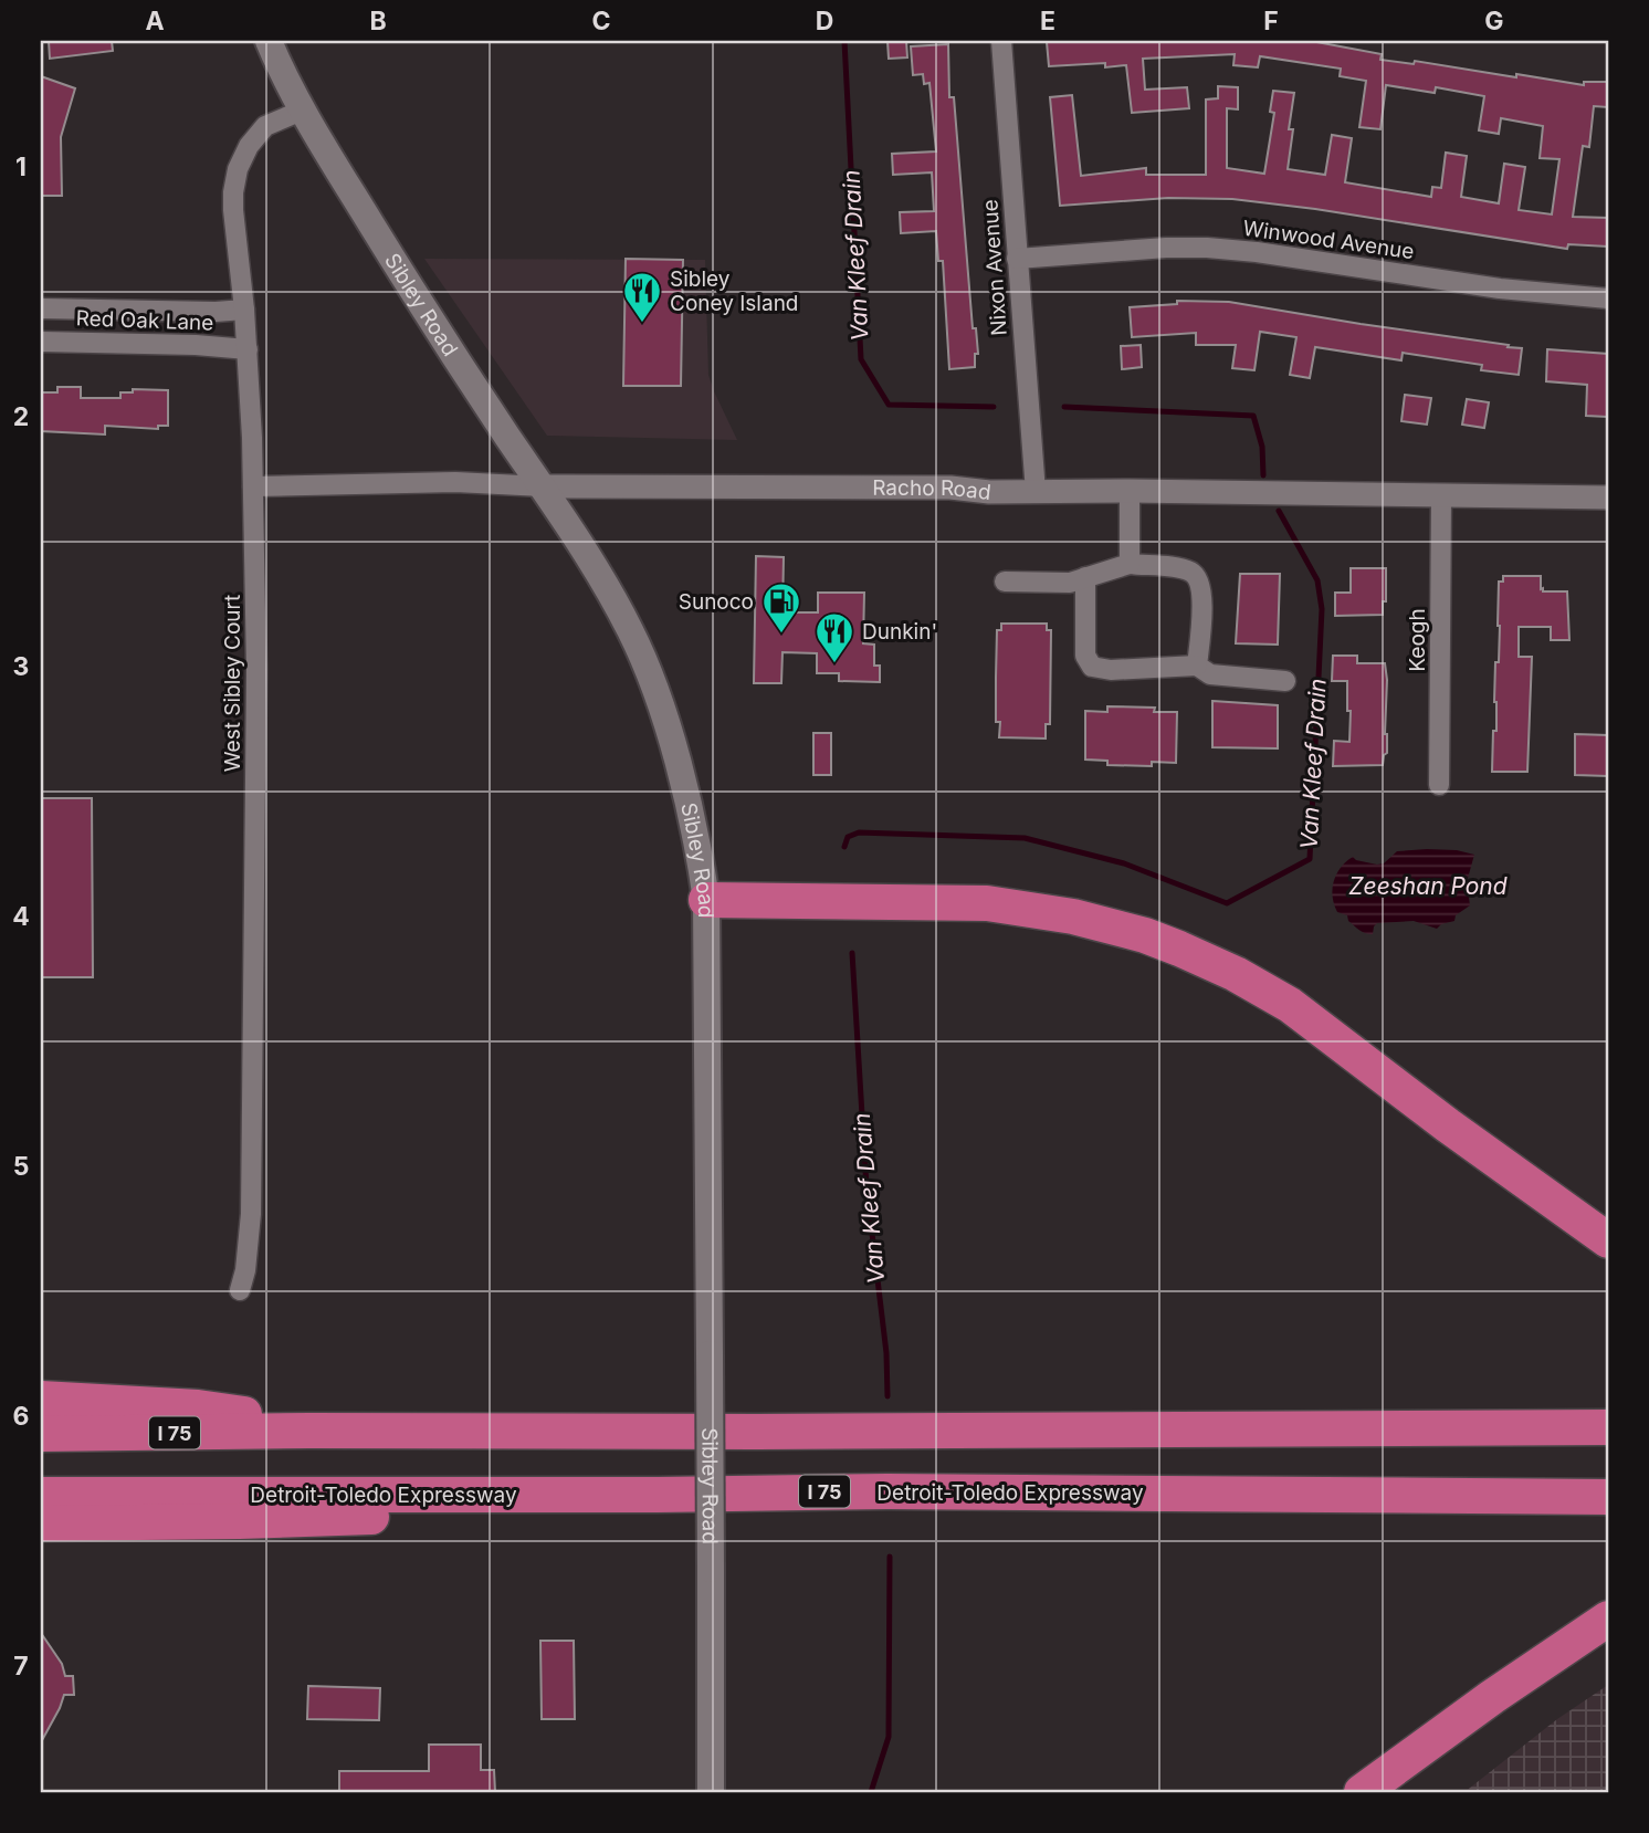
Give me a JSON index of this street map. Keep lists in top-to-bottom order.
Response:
{
  "streets": {
    "highway": ["I 75", "Detroit-Toledo Expressway"],
    "main road": ["Sibley Road"],
    "street": [
      "Winwood Avenue",
      "Nixon Avenue",
      "Red Oak Lane",
      "Racho Road",
      "Keogh",
      "West Sibley Court"
    ]
  },
  "crossings": [
    ["Winwood Avenue", "Nixon Avenue"],
    ["Nixon Avenue", "Racho Road"],
    ["Sibley Road", "Racho Road"],
    ["Sibley Road", "West Sibley Court"],
    ["Red Oak Lane", "West Sibley Court"],
    ["Racho Road", "Keogh"],
    ["Racho Road", "West Sibley Court"]
  ],
  "water": ["Van Kleef Drain", "Zeeshan Pond"],
  "places": {
    "restaurant": ["Sibley Coney Island", "Dunkin'"],
    "fuel station": ["Sunoco"]
  },
  "grid": {
    "columns": [
      "A",
      "B",
      "C",
      "D",
      "E",
      "F",
      "G"
    ],
    "rows": [
      "1",
      "2",
      "3",
      "4",
      "5",
      "6",
      "7"
    ]
  }
}
